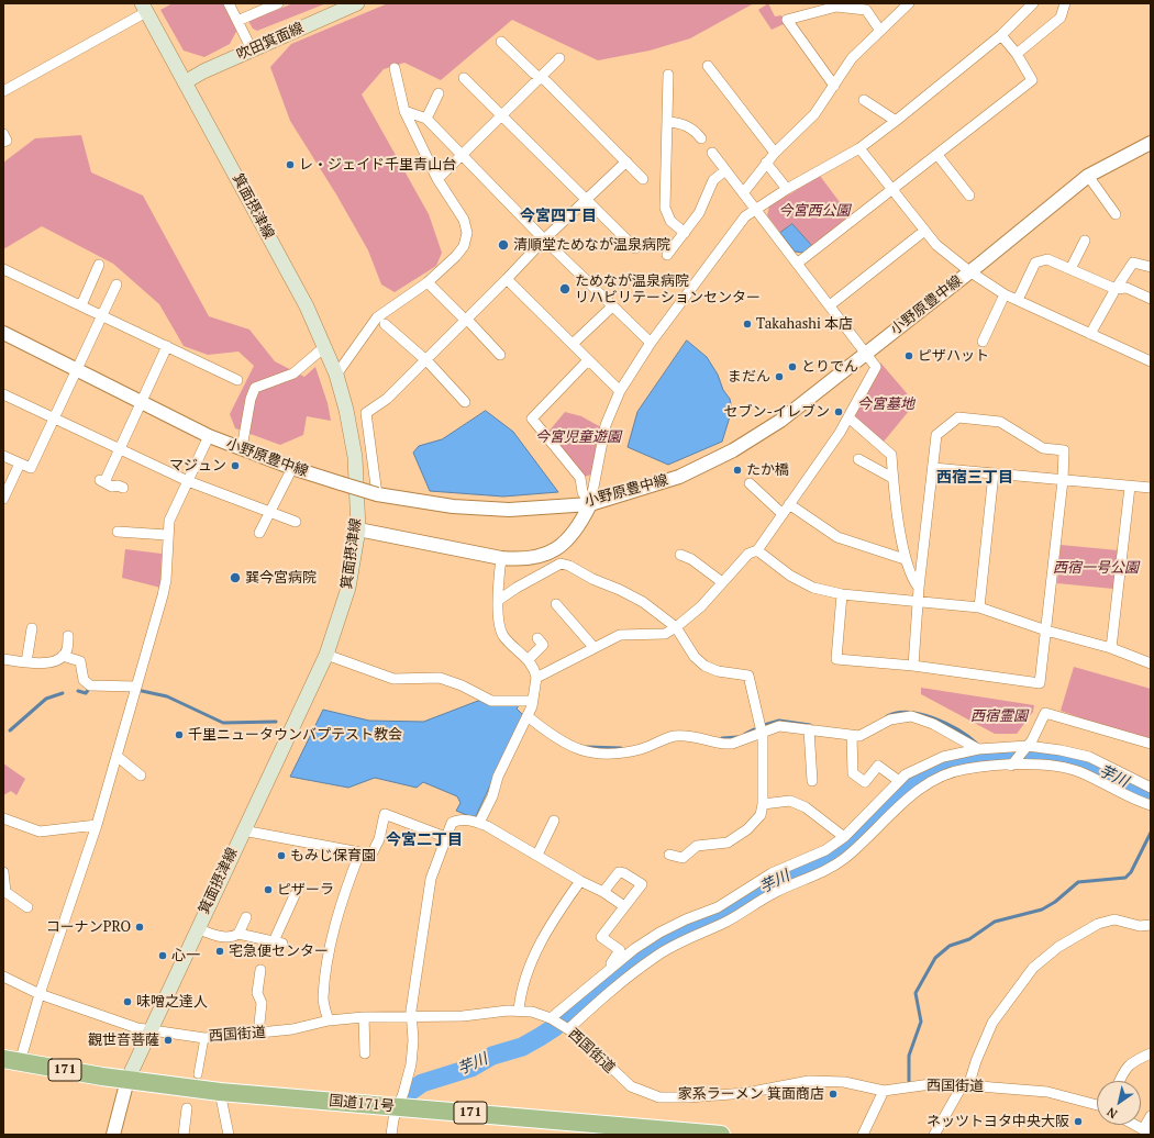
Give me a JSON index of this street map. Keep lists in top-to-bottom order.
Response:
{
  "streets": {
    "highway": ["171", "国道171号"],
    "main road": ["吹田箕面線", "箕面摂津線"],
    "street": ["小野原豊中線", "西国街道"]
  },
  "crossings": [
    ["吹田箕面線", "箕面摂津線"],
    ["箕面摂津線", "西国街道"],
    ["箕面摂津線", "国道171号"]
  ],
  "districts": ["今宮四丁目", "西宿三丁目", "今宮二丁目"],
  "water": ["芋川"],
  "parks": [
    "今宮西公園",
    "今宮墓地",
    "今宮児童遊園",
    "西宿一号公園",
    "西宿霊園"
  ],
  "places": [
    "レ・ジェイド千里青山台",
    "清順堂ためなが温泉病院",
    "ためなが温泉病院 リハビリテーションセンター",
    "Takahashi 本店",
    "ピザハット",
    "とりでん",
    "まだん",
    "セブン-イレブン",
    "マジュン",
    "たか橋",
    "巽今宮病院",
    "千里ニュータウンバプテスト教会",
    "もみじ保育園",
    "ピザーラ",
    "コーナンPRO",
    "宅急便センター",
    "心一",
    "味噌之達人",
    "觀世音菩薩",
    "家系ラーメン 箕面商店",
    "ネッツトヨタ中央大阪"
  ],
  "north": "bottom left"
}
